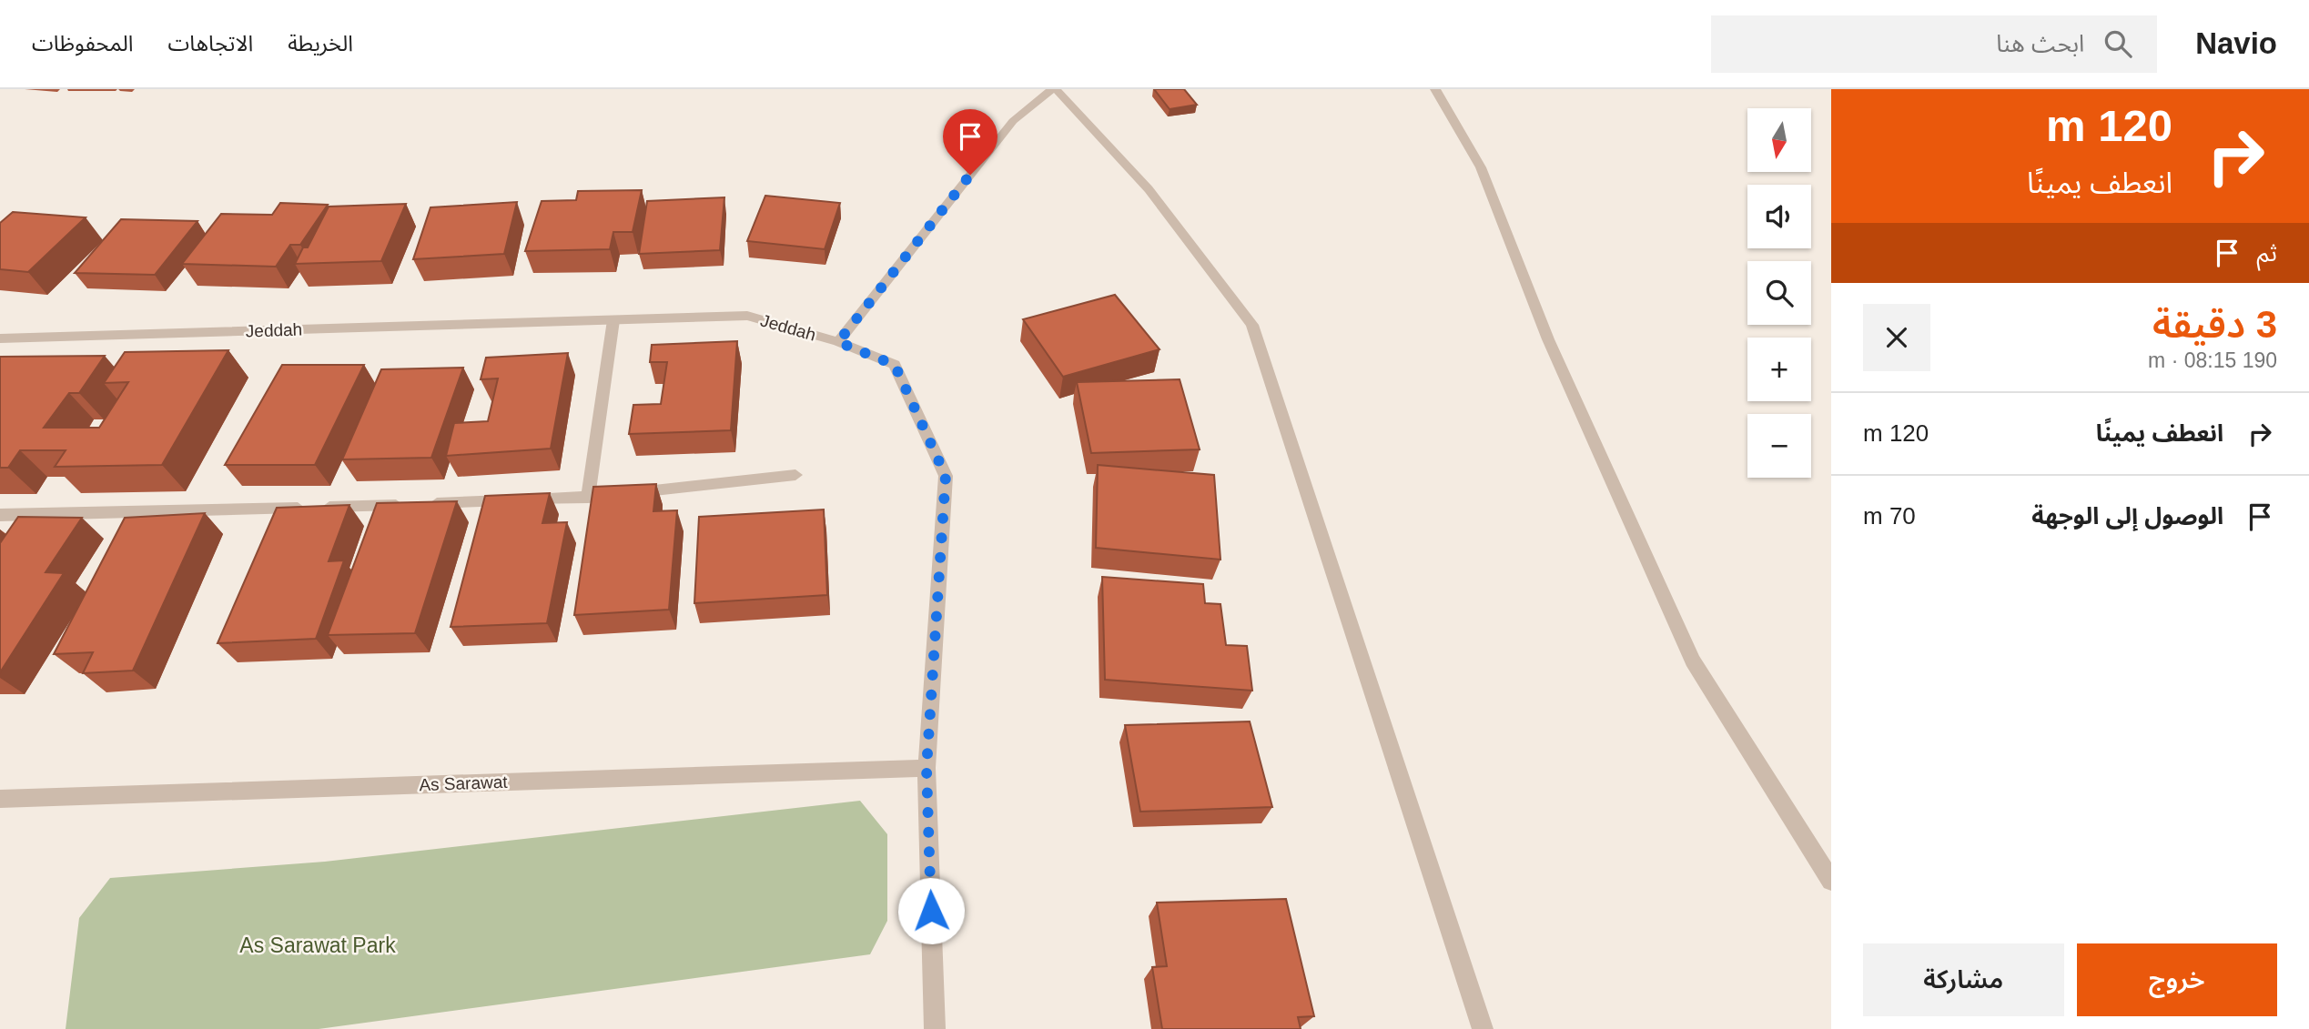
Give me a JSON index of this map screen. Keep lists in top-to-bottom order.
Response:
{
  "streets": {
    "street": ["Jeddah", "As Sarawat"]
  },
  "crossings": [
    ["Jeddah", "As Sarawat"]
  ],
  "parks": ["As Sarawat Park"],
  "north": "bottom",
  "page": {
    "header": "Navio",
    "search": "ابحث هنا",
    "nav": ["الخريطة", "الاتجاهات", "المحفوظات"],
    "turn": ["120 m", "انعطف يمينًا"],
    "map_buttons": ["+", "−"],
    "then": "ثم",
    "heading": ["3 دقيقة", "190 m · 08:15"],
    "list": [
      {
        "name": "انعطف يمينًا",
        "value": "120 m"
      },
      {
        "name": "الوصول إلى الوجهة",
        "value": "70 m"
      }
    ],
    "buttons": ["خروج", "مشاركة"]
  }
}
